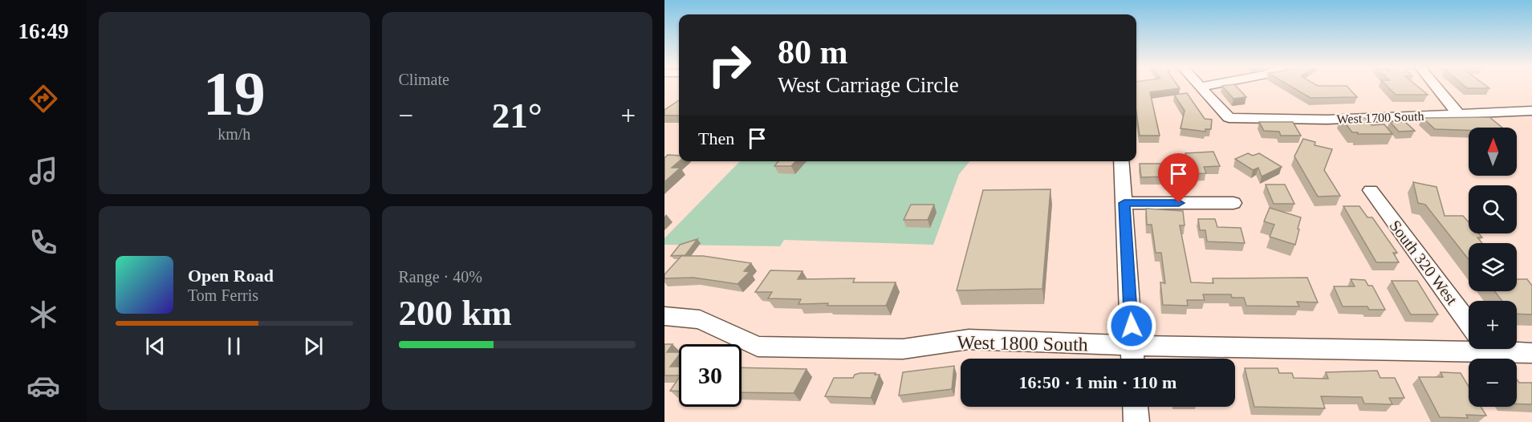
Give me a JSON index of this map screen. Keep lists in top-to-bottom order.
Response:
{
  "streets": {
    "street": ["West 1700 South", "South 320 West", "West 1800 South"]
  },
  "north": "top",
  "page": {
    "tabs": "16:49",
    "tile": [
      ["19", "km/h"],
      "Climate",
      ["Range · 40%", "200 km"]
    ],
    "turn": ["80 m", "West Carriage Circle"],
    "heat": ["−", "21°", "+"],
    "then": "Then",
    "map_buttons": ["+", "−"],
    "song": ["Open Road", "Tom Ferris"],
    "limit": "30",
    "trip": "16:50 · 1 min · 110 m"
  }
}
